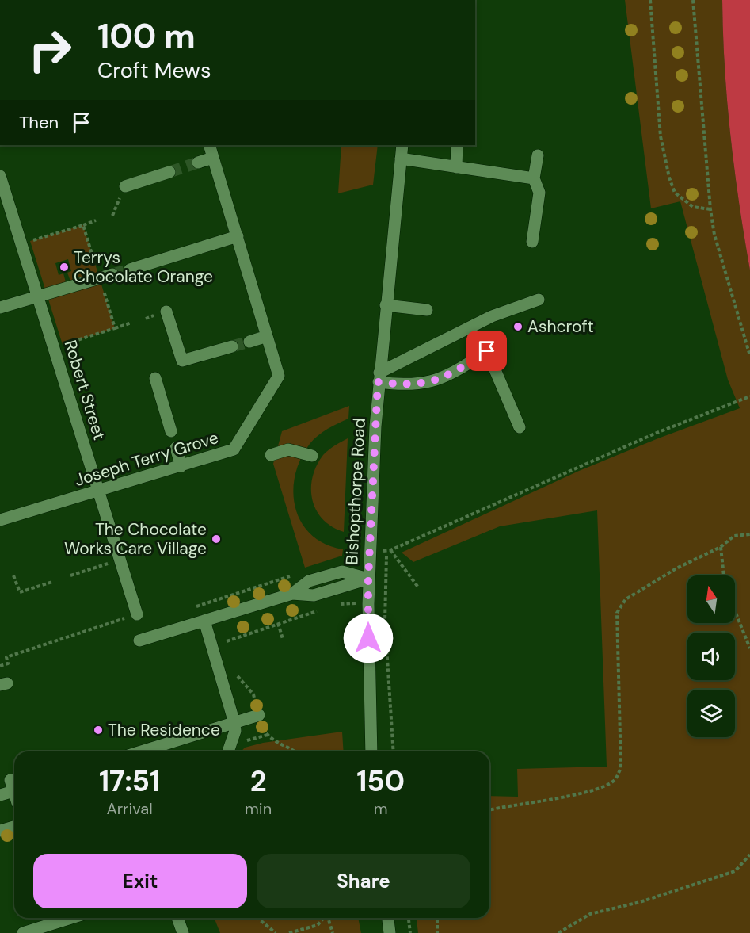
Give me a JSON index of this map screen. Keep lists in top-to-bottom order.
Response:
{
  "streets": {
    "street": ["Robert Street", "Joseph Terry Grove", "Bishopthorpe Road"]
  },
  "crossings": [
    ["Robert Street", "Joseph Terry Grove"]
  ],
  "places": [
    "Terrys Chocolate Orange",
    "Ashcroft",
    "The Chocolate Works Care Village",
    "The Residence"
  ],
  "north": "top",
  "page": {
    "turn": ["100 m", "Croft Mews"],
    "then": "Then",
    "eta": [
      "17:51",
      "Arrival",
      "2",
      "min",
      "150",
      "m"
    ],
    "buttons": ["Exit", "Share"]
  }
}
